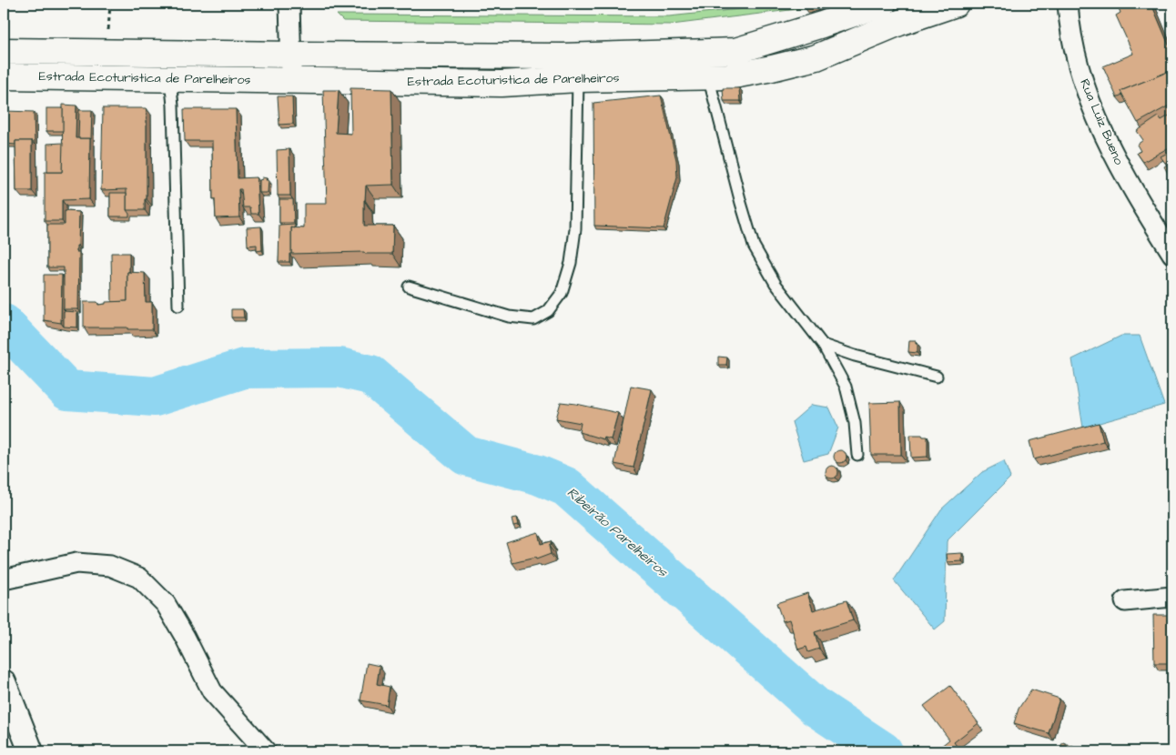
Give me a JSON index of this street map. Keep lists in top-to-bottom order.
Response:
{
  "streets": {
    "main road": ["Estrada Ecoturistica de Parelheiros"],
    "street": ["Rua Luiz Bueno"]
  },
  "water": ["Ribeirão Parelheiros"]
}
